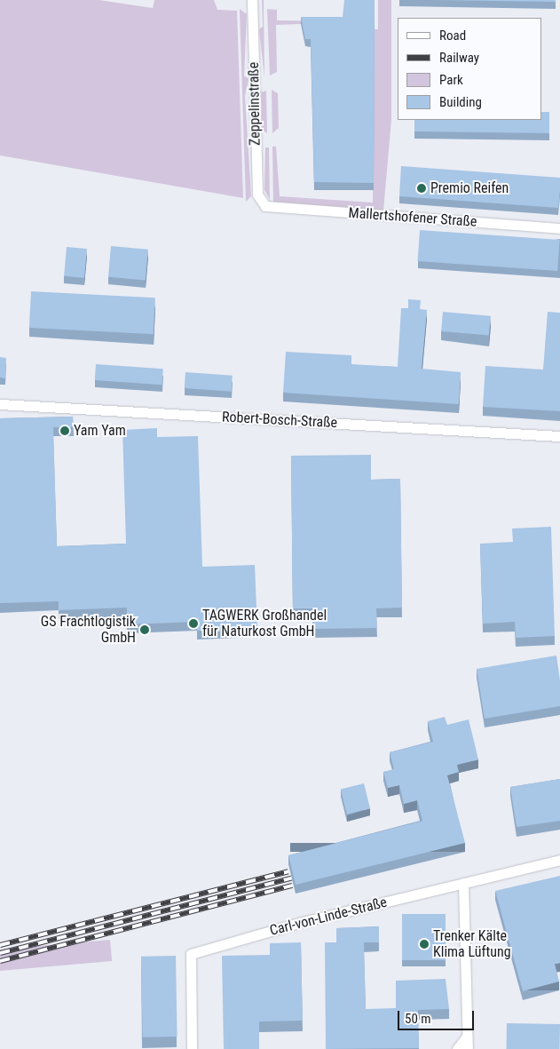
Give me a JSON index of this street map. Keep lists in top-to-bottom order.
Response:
{
  "streets": {
    "street": [
      "Zeppelinstraße",
      "Mallertshofener Straße",
      "Robert-Bosch-Straße",
      "Carl-von-Linde-Straße"
    ]
  },
  "crossings": [
    ["Zeppelinstraße", "Mallertshofener Straße"]
  ],
  "places": [
    "Premio Reifen",
    "Yam Yam",
    "TAGWERK Großhandel für Naturkost GmbH",
    "GS Frachtlogistik GmbH",
    "Trenker Kälte Klima Lüftung"
  ],
  "legend": [
    "Road",
    "Railway",
    "Park",
    "Building"
  ],
  "scale_bar": "50 m"
}
